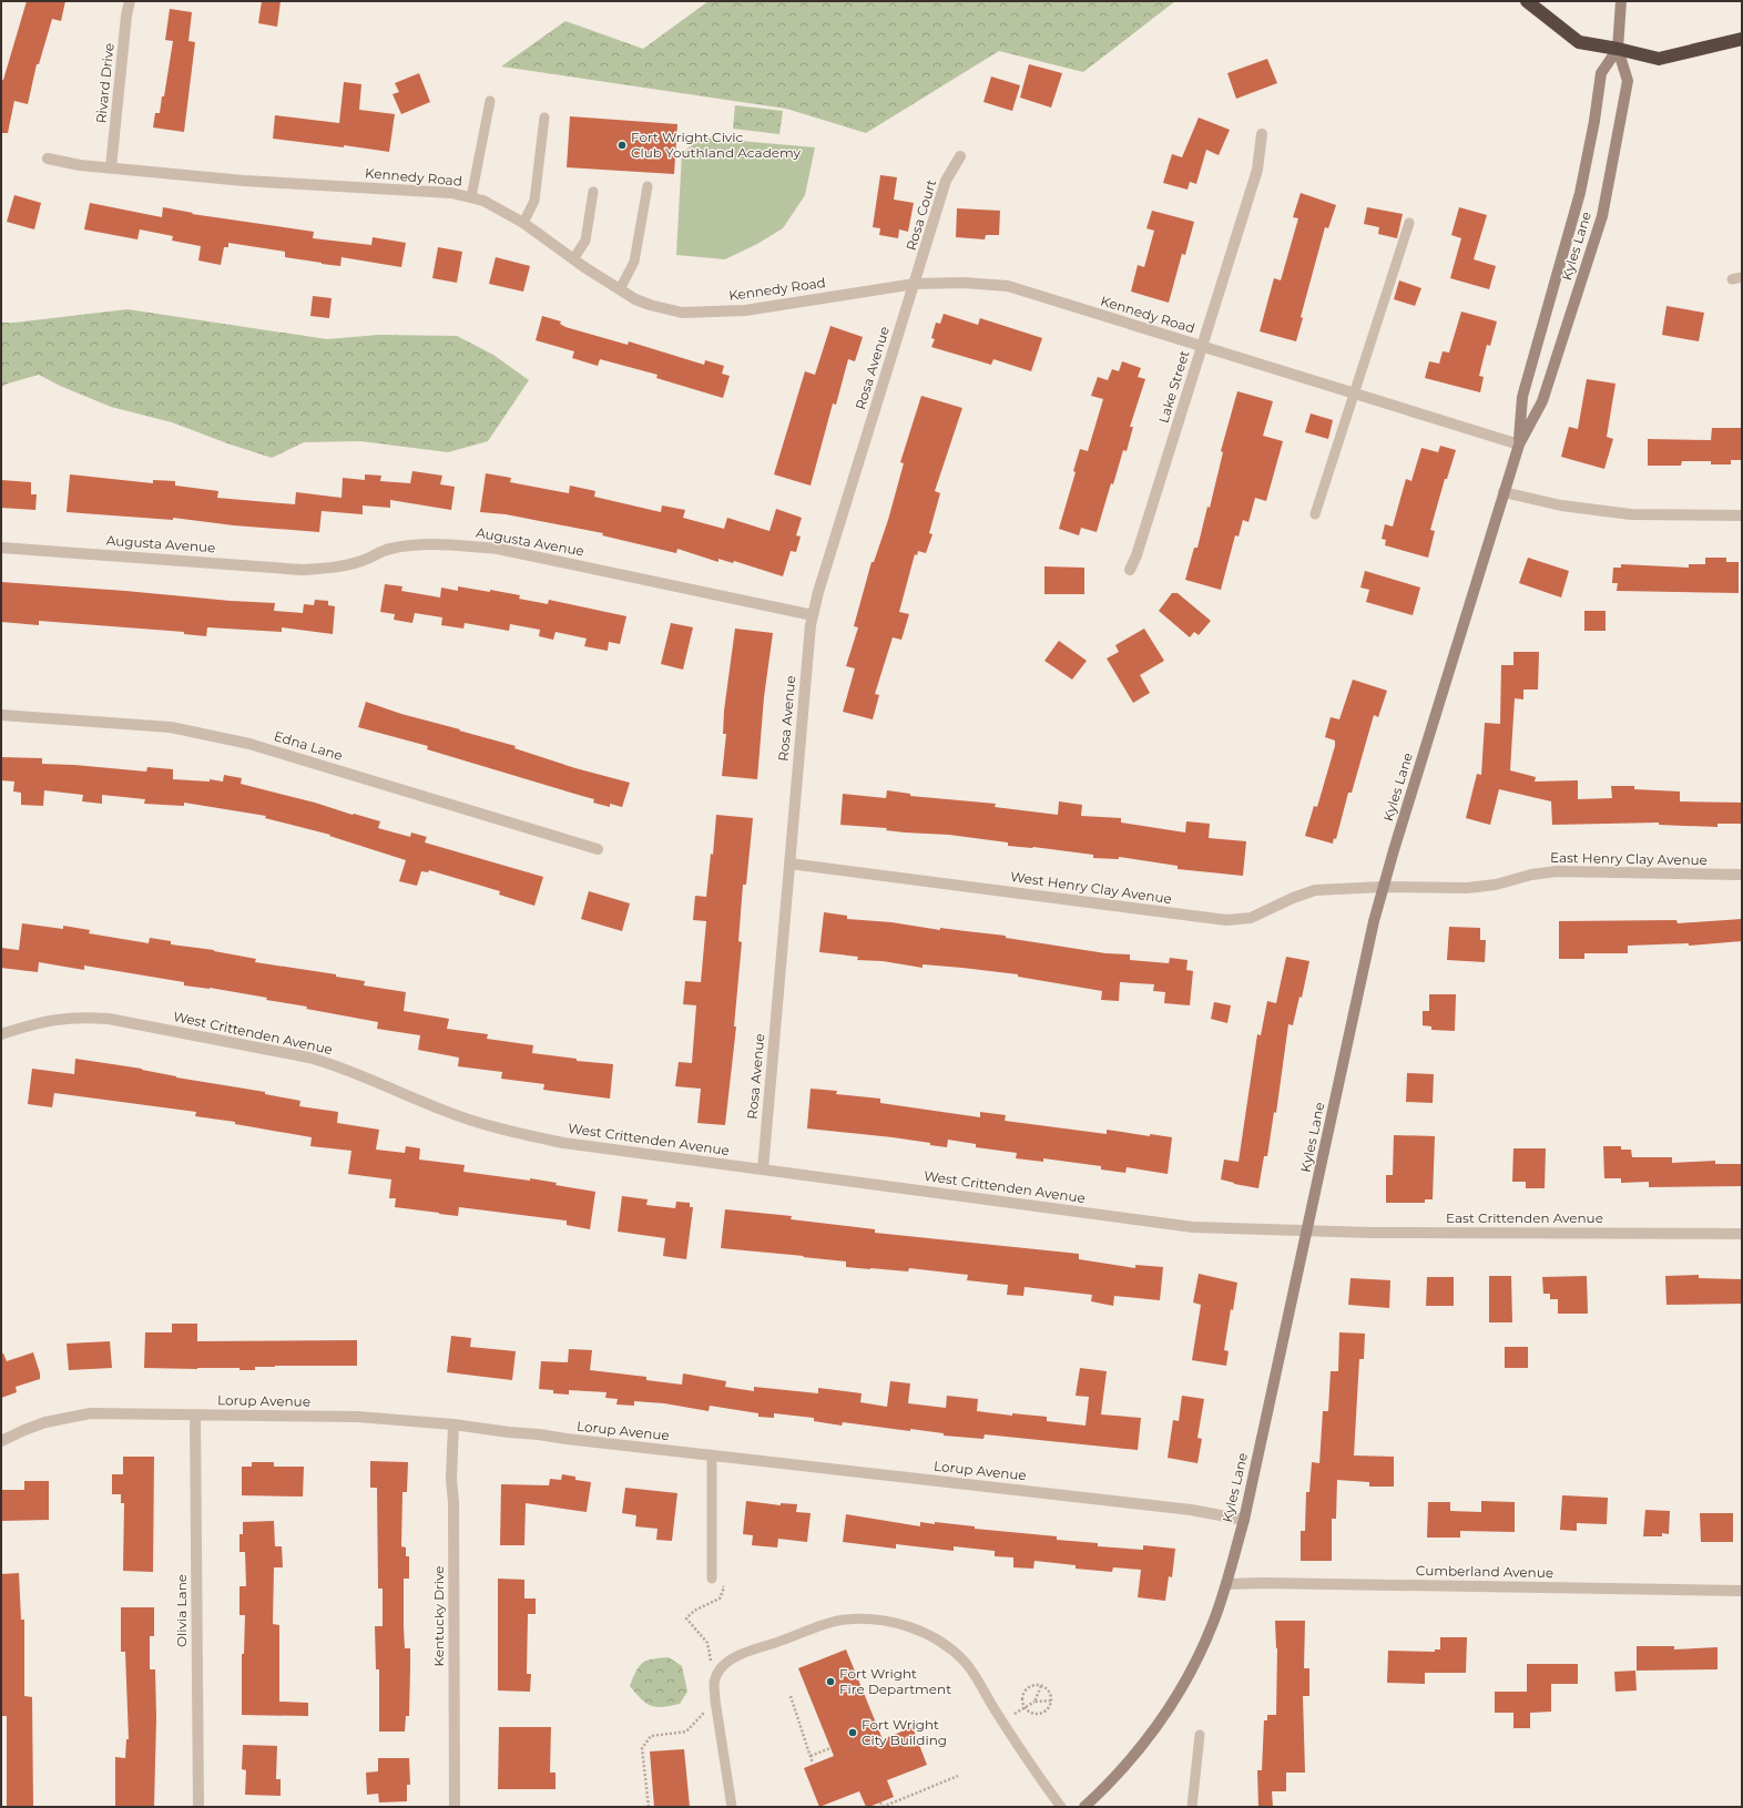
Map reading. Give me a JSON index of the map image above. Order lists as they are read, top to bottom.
{
  "streets": {
    "main road": ["Kyles Lane"],
    "street": [
      "Rivard Drive",
      "Kennedy Road",
      "Rosa Court",
      "Rosa Avenue",
      "Lake Street",
      "Augusta Avenue",
      "Edna Lane",
      "East Henry Clay Avenue",
      "West Henry Clay Avenue",
      "West Crittenden Avenue",
      "East Crittenden Avenue",
      "Lorup Avenue",
      "Cumberland Avenue",
      "Olivia Lane",
      "Kentucky Drive"
    ]
  },
  "crossings": [
    ["Rivard Drive", "Kennedy Road"],
    ["Kennedy Road", "Rosa Court"],
    ["Kennedy Road", "Kyles Lane"],
    ["Kennedy Road", "Rosa Avenue"],
    ["Kennedy Road", "Lake Street"],
    ["Rosa Court", "Rosa Avenue"],
    ["Kyles Lane", "East Henry Clay Avenue"],
    ["Kyles Lane", "West Henry Clay Avenue"],
    ["Kyles Lane", "West Crittenden Avenue"],
    ["Kyles Lane", "East Crittenden Avenue"],
    ["Kyles Lane", "Lorup Avenue"],
    ["Kyles Lane", "Cumberland Avenue"],
    ["Rosa Avenue", "Augusta Avenue"],
    ["Rosa Avenue", "West Henry Clay Avenue"],
    ["Rosa Avenue", "West Crittenden Avenue"],
    ["East Henry Clay Avenue", "West Henry Clay Avenue"],
    ["West Crittenden Avenue", "East Crittenden Avenue"],
    ["Lorup Avenue", "Olivia Lane"],
    ["Lorup Avenue", "Kentucky Drive"]
  ],
  "places": ["Fort Wright Civic Club Youthland Academy", "Fort Wright Fire Department", "Fort Wright City Building"]
}
